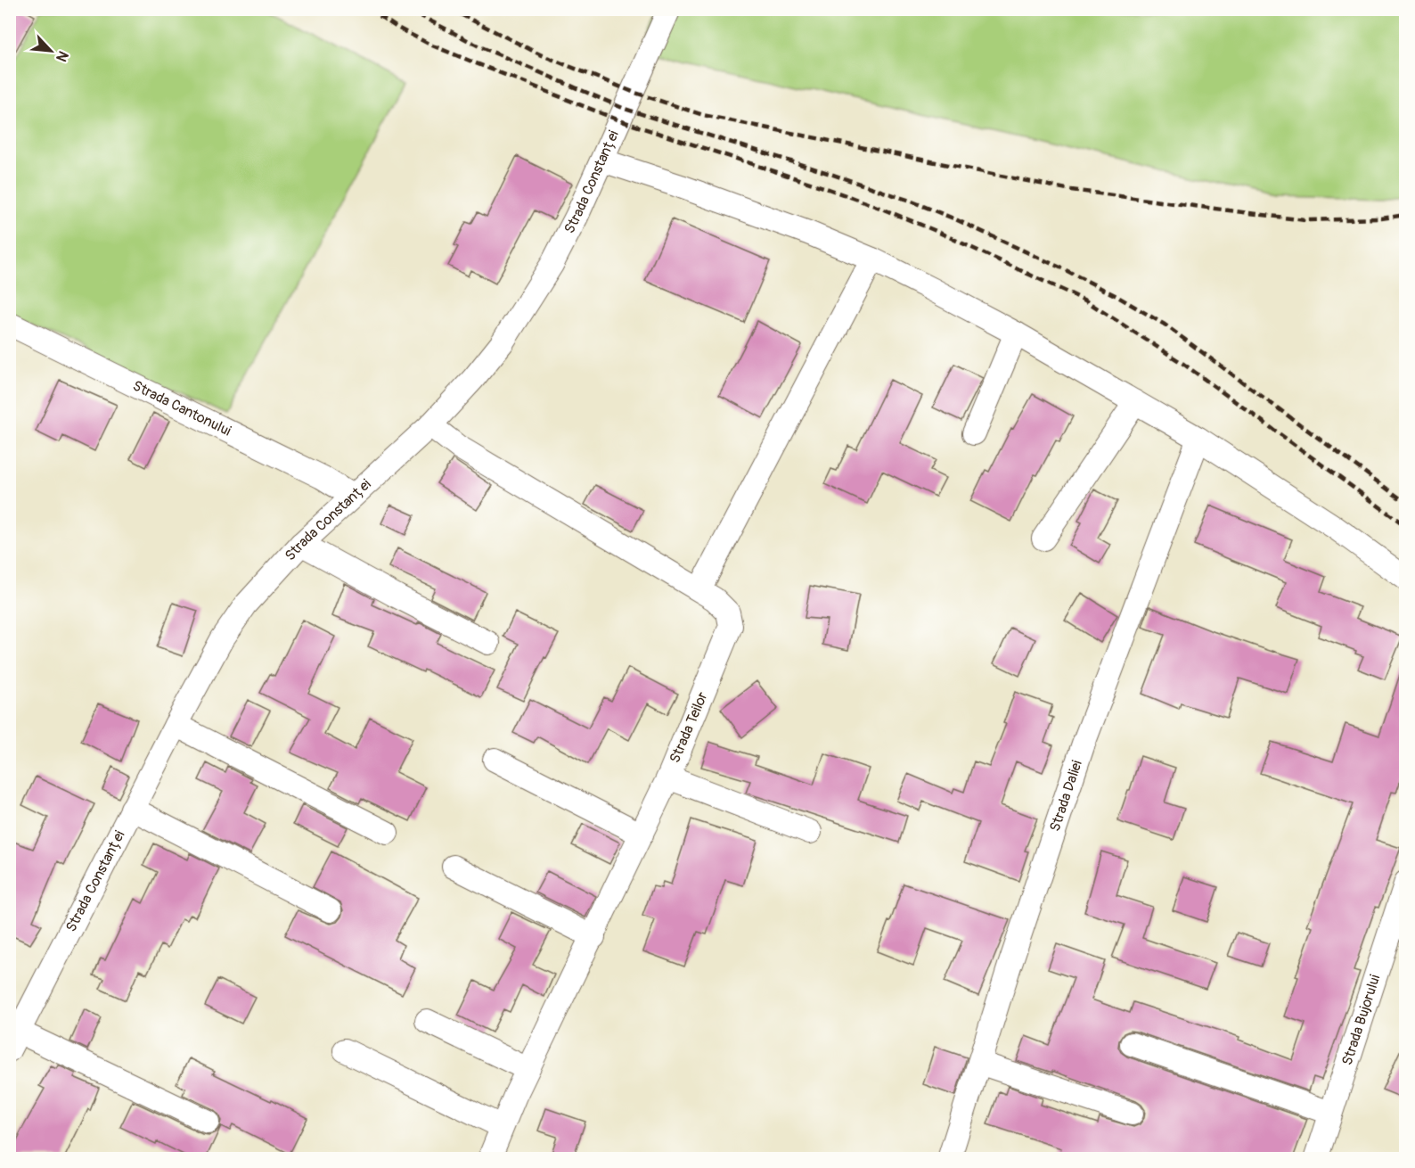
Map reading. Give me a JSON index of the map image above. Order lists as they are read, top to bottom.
{
  "streets": {
    "street": [
      "Strada Constanței",
      "Strada Cantonului",
      "Strada Teilor",
      "Strada Daliei",
      "Strada Bujorului"
    ]
  },
  "crossings": [
    ["Strada Constanței", "Strada Cantonului"],
    ["Strada Constanței", "Strada Teilor"]
  ],
  "north": "bottom right"
}
